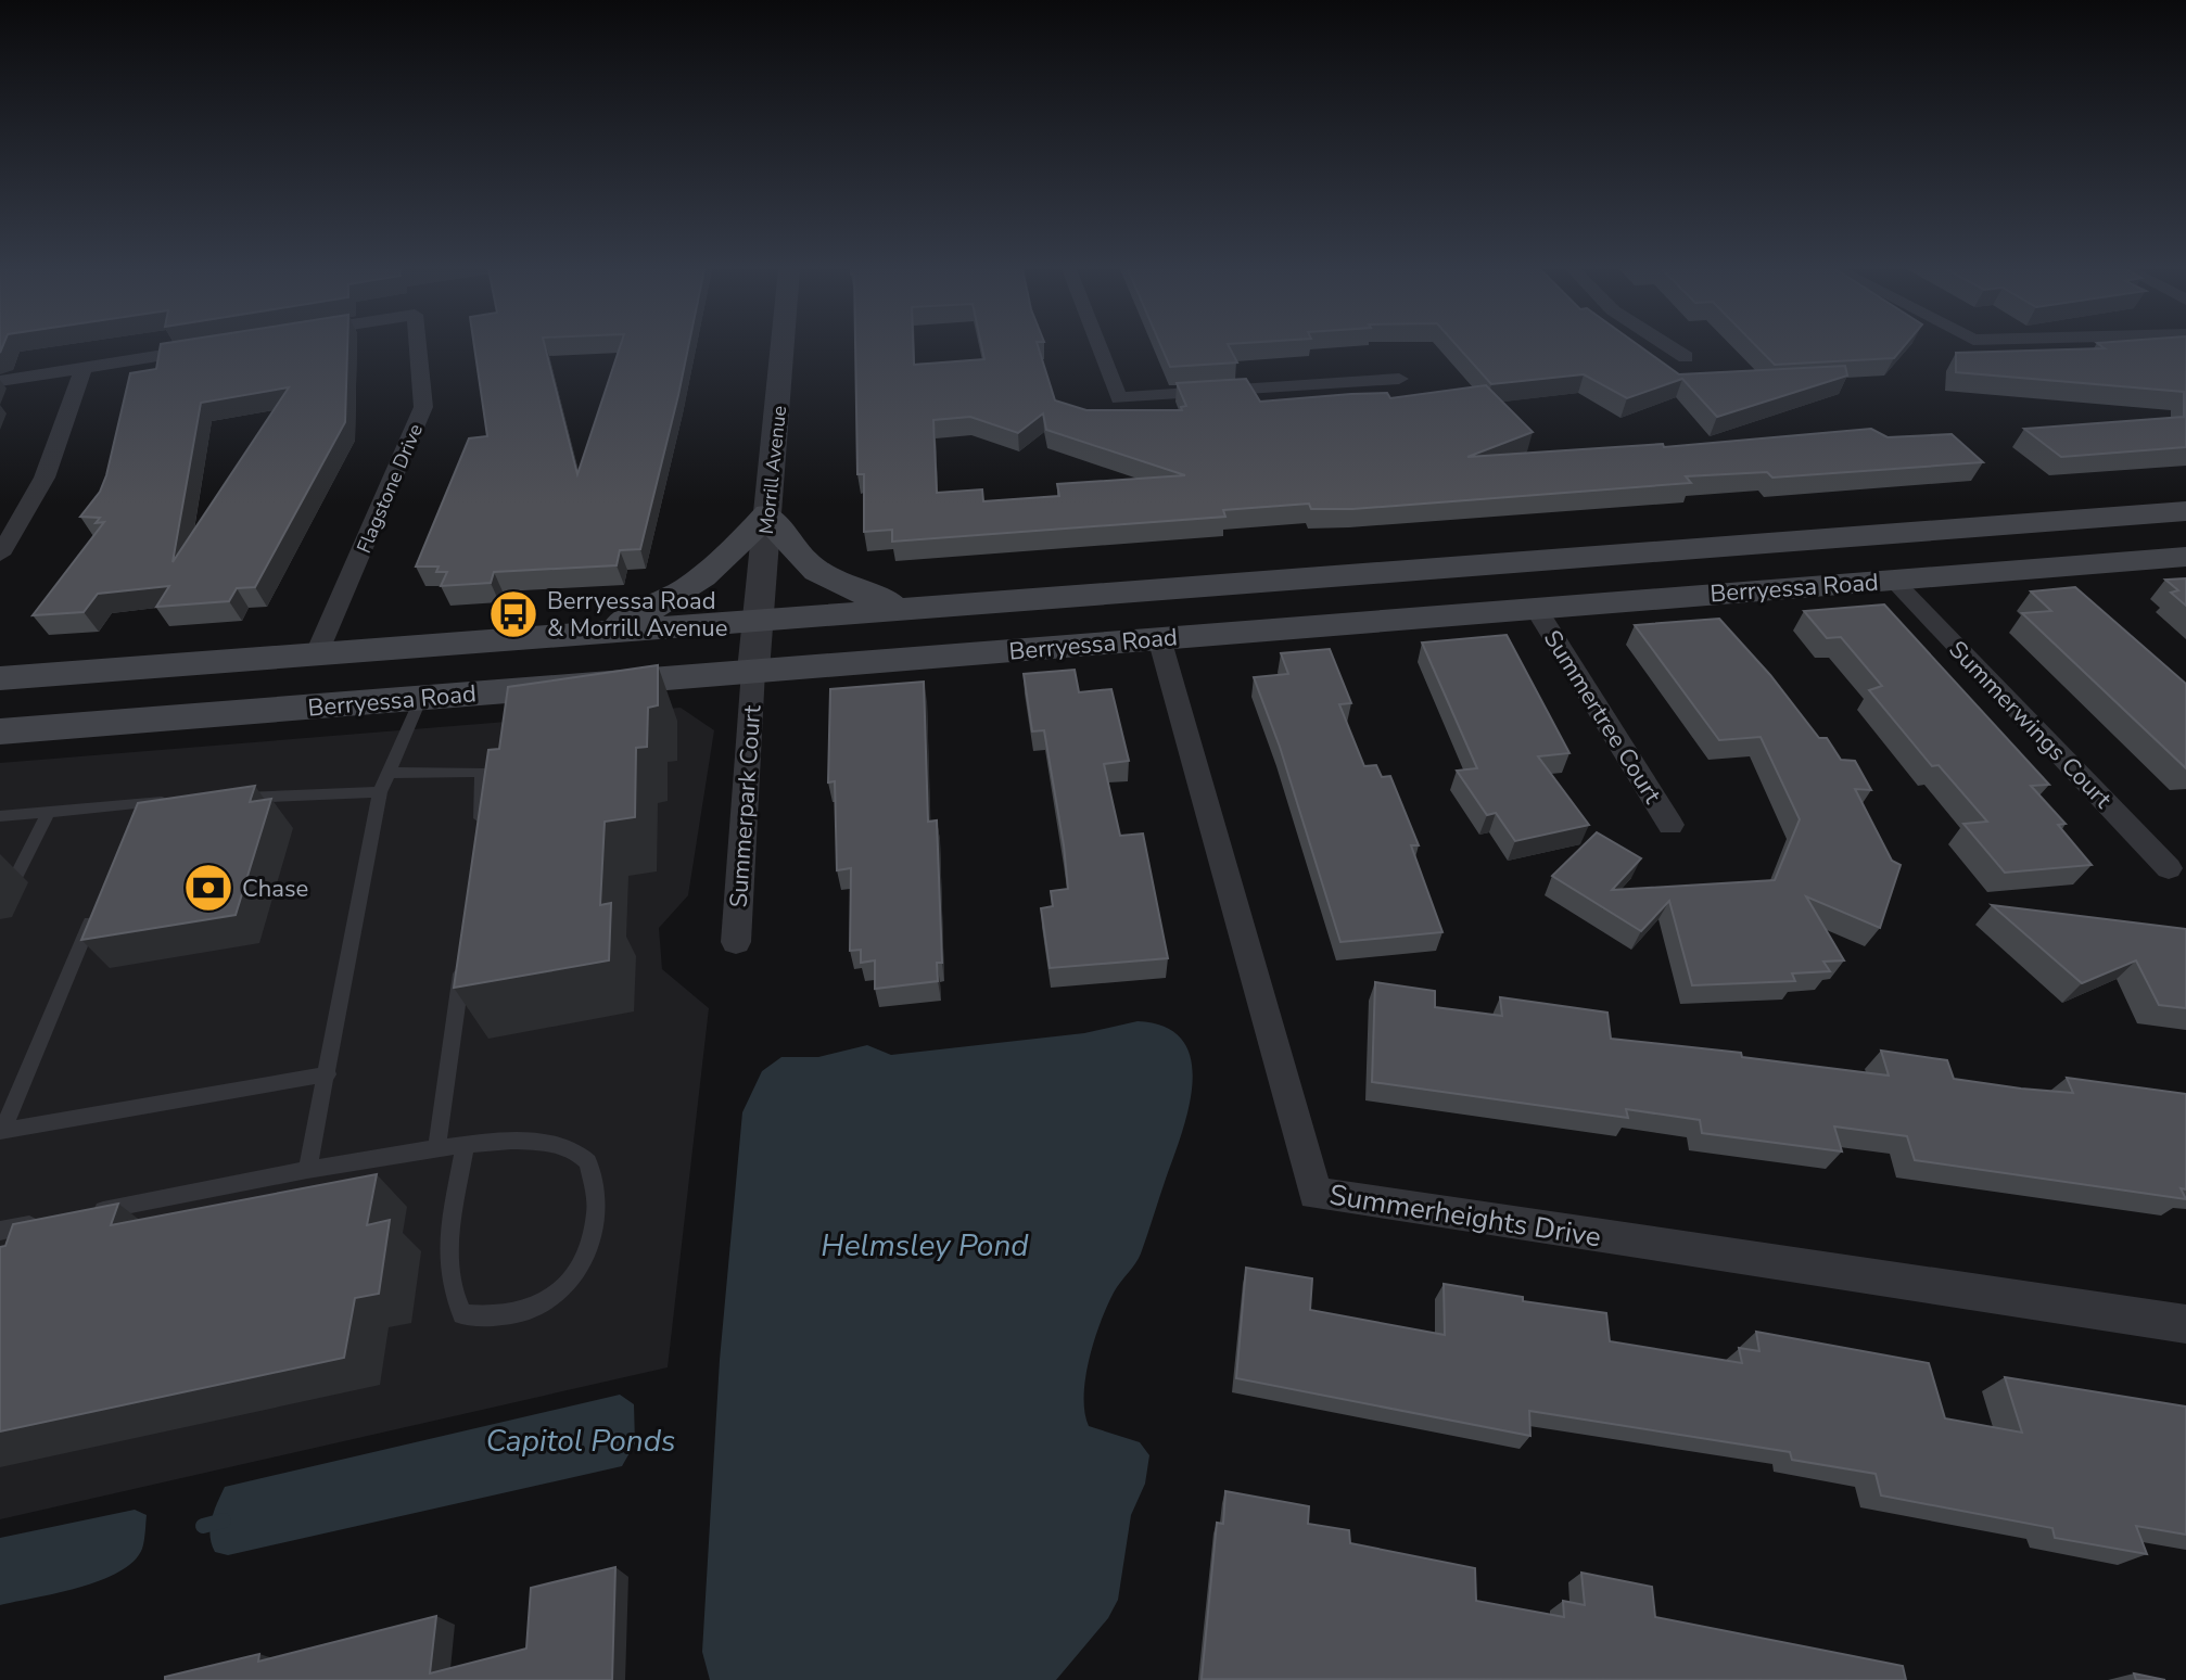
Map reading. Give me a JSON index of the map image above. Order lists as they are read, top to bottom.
{
  "streets": {
    "main road": ["Berryessa Road"],
    "street": [
      "Morrill Avenue",
      "Flagstone Drive",
      "Summertree Court",
      "Summerwings Court",
      "Summerpark Court",
      "Summerheights Drive"
    ]
  },
  "crossings": [
    ["Morrill Avenue", "Berryessa Road"],
    ["Morrill Avenue", "Summerpark Court"],
    ["Flagstone Drive", "Berryessa Road"],
    ["Berryessa Road", "Summertree Court"],
    ["Berryessa Road", "Summerwings Court"],
    ["Berryessa Road", "Summerpark Court"],
    ["Berryessa Road", "Summerheights Drive"]
  ],
  "water": ["Helmsley Pond", "Capitol Ponds"],
  "places": {
    "bus stop": ["Berryessa Road & Morrill Avenue"],
    "bank": ["Chase"]
  }
}
